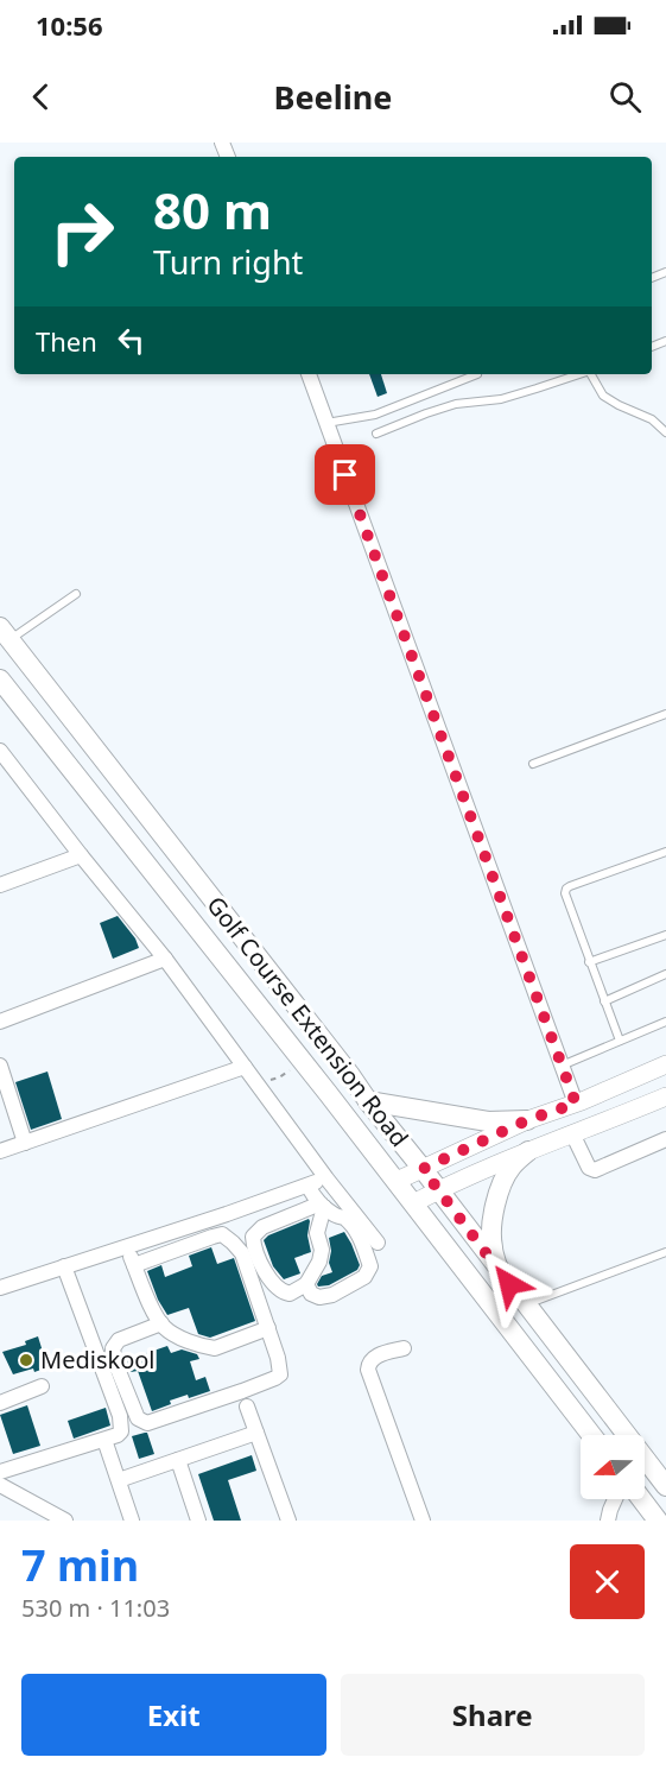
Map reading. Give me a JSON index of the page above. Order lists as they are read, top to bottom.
{
  "streets": {
    "main road": ["Golf Course Extension Road"]
  },
  "places": ["Mediskool"],
  "north": "left",
  "page": {
    "status": "10:56",
    "header": "Beeline",
    "turn": ["80 m", "Turn right"],
    "then": "Then",
    "heading": ["7 min", "530 m · 11:03"],
    "buttons": ["Exit", "Share"]
  }
}
